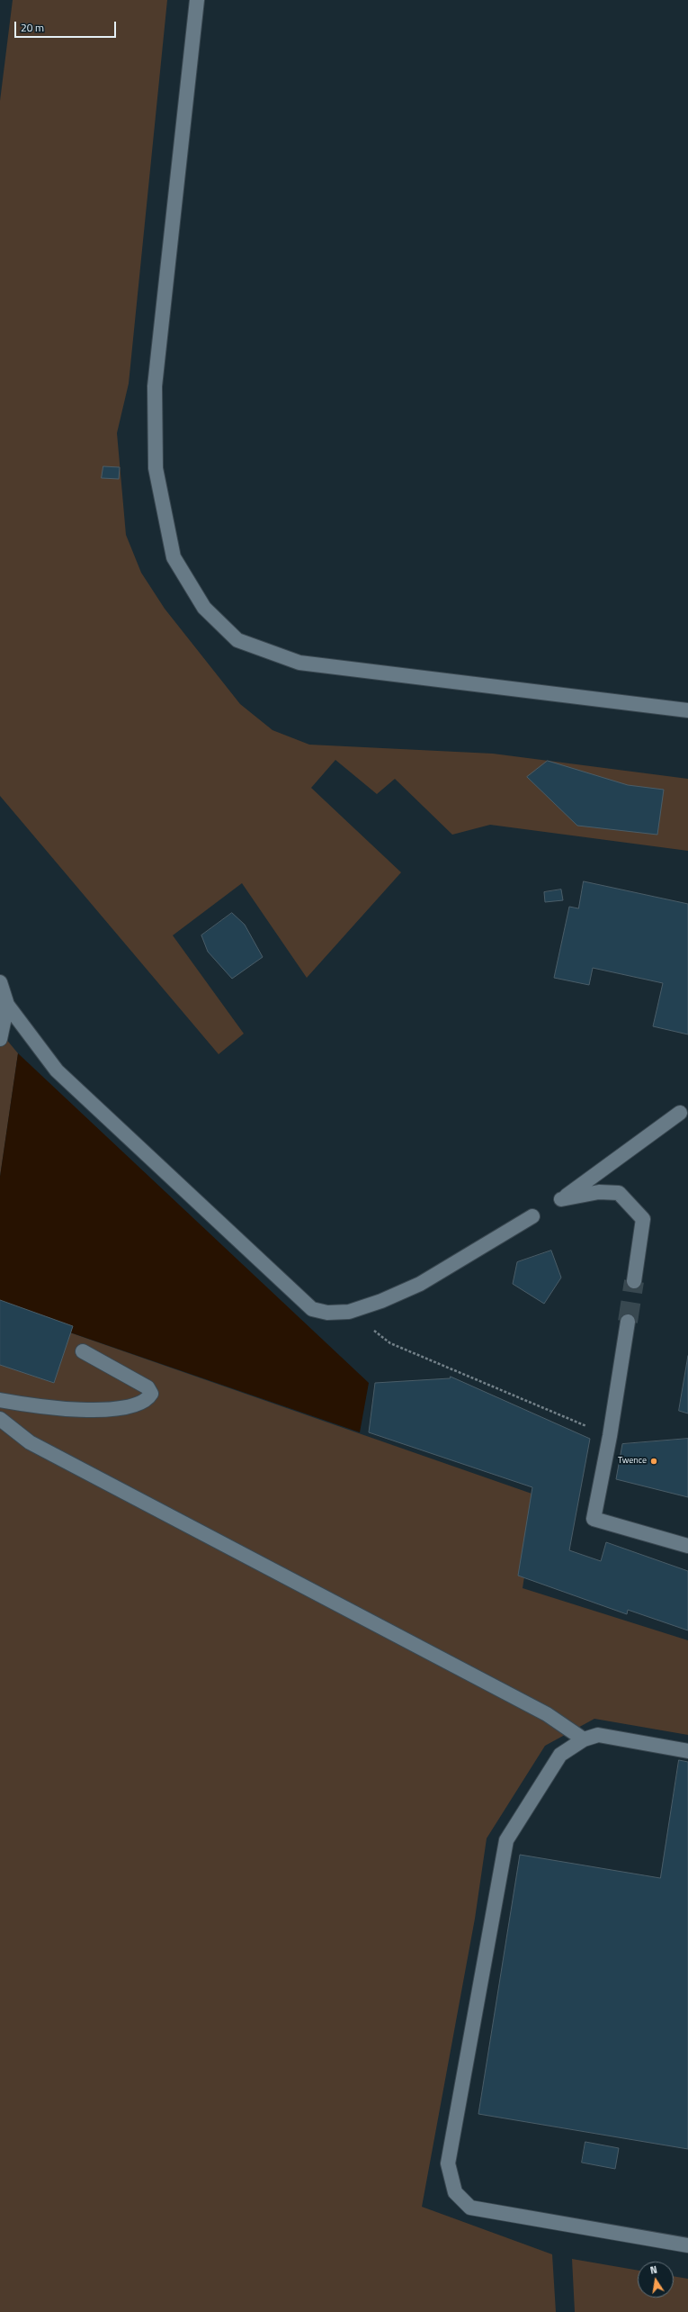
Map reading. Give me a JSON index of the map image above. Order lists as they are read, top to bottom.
{
  "places": ["Twence"],
  "scale_bar": "20 m",
  "north": "top"
}
